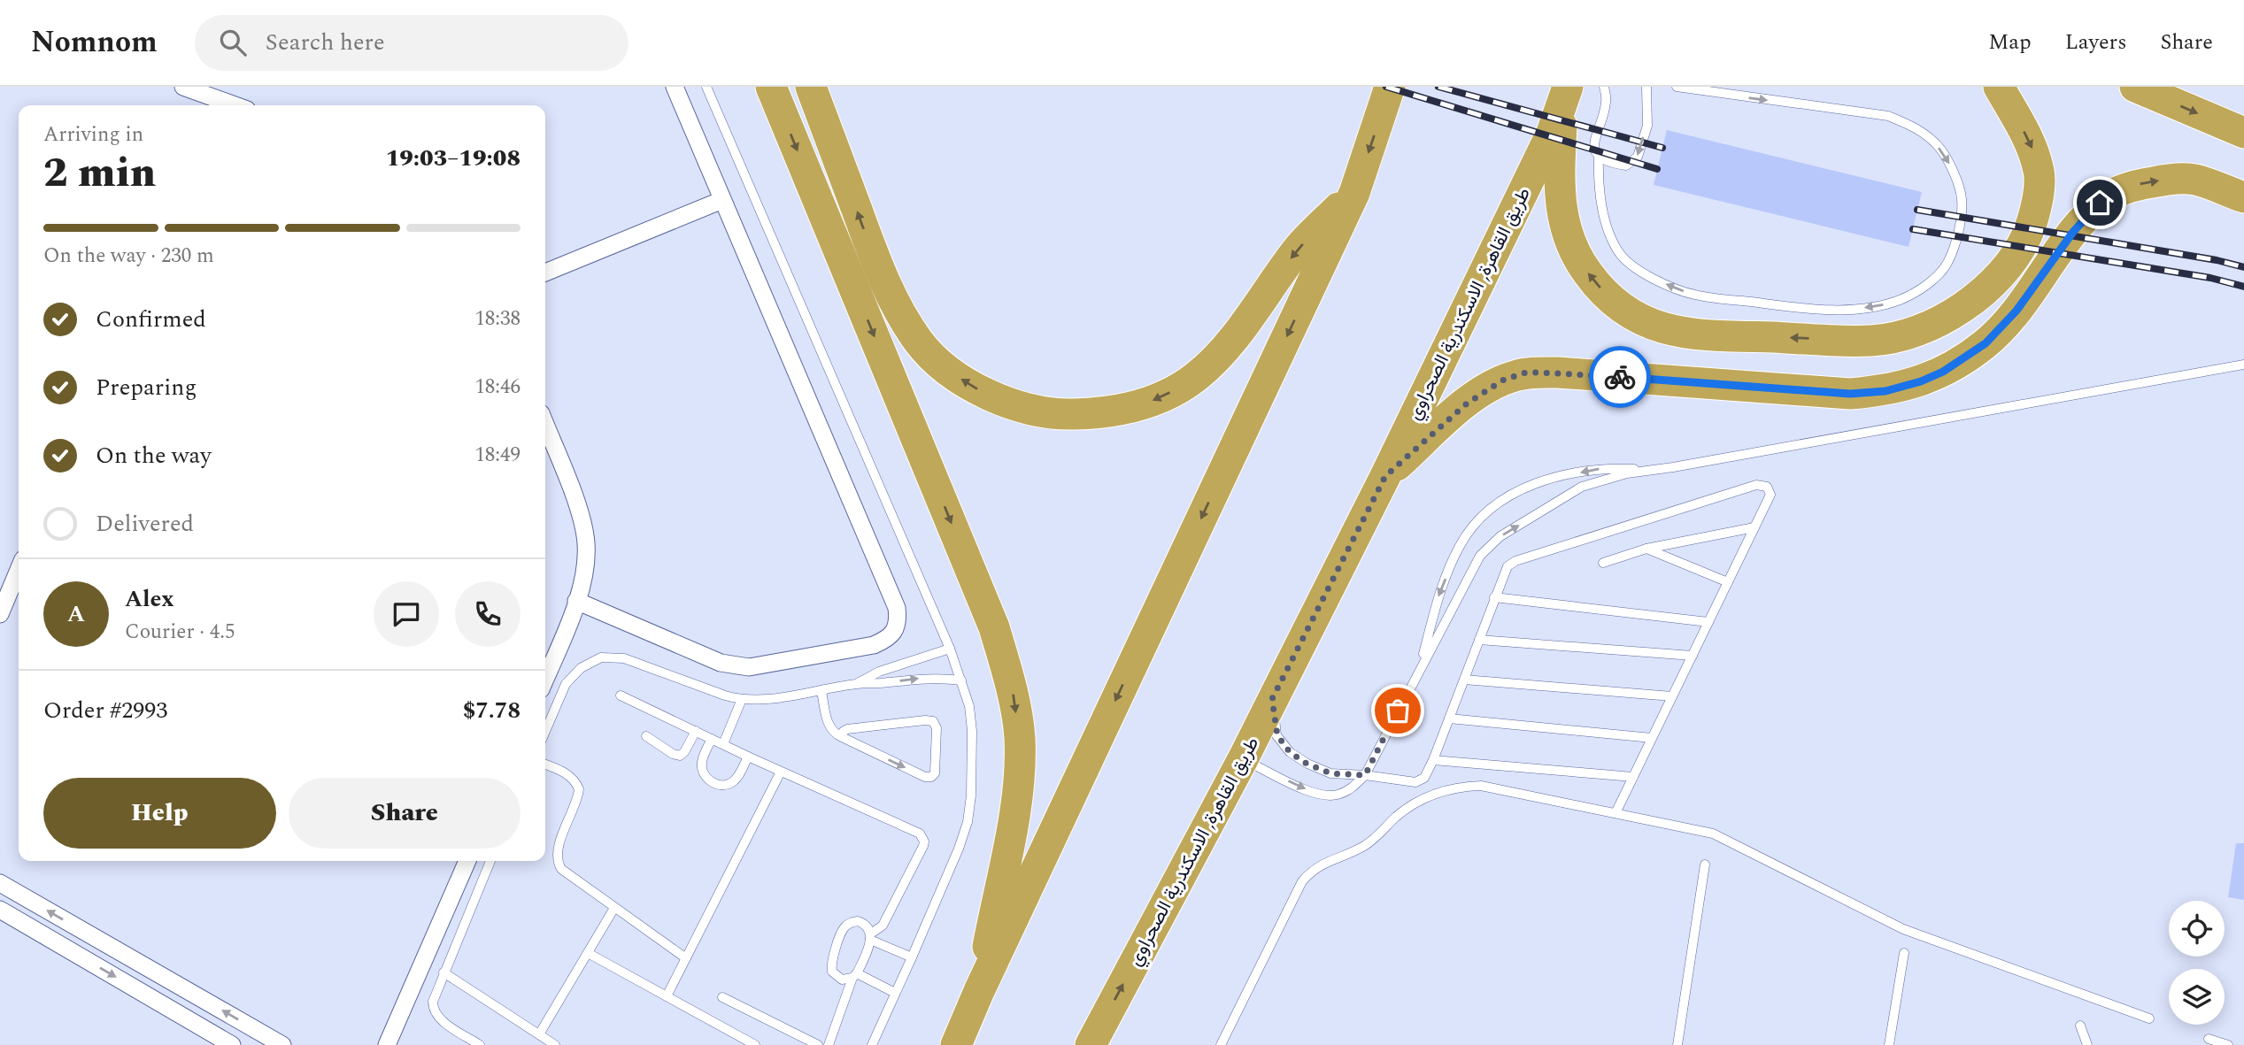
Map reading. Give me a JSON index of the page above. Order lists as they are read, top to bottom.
{
  "streets": {
    "highway": ["طريق القاهرة, الاسكندرية الصحراوي"]
  },
  "page": {
    "header": "Nomnom",
    "search": "Search here",
    "nav": ["Map", "Layers", "Share"],
    "heading": ["2 min", "Arriving in", "19:03–19:08"],
    "panel": [
      "Alex",
      "Courier · 4.5",
      "Order #2993",
      "$7.78"
    ],
    "bar": "On the way · 230 m",
    "list": [
      ["Confirmed", "18:38"],
      ["Preparing", "18:46"],
      ["On the way", "18:49"],
      "Delivered"
    ],
    "round": "A",
    "buttons": ["Help", "Share"]
  }
}
